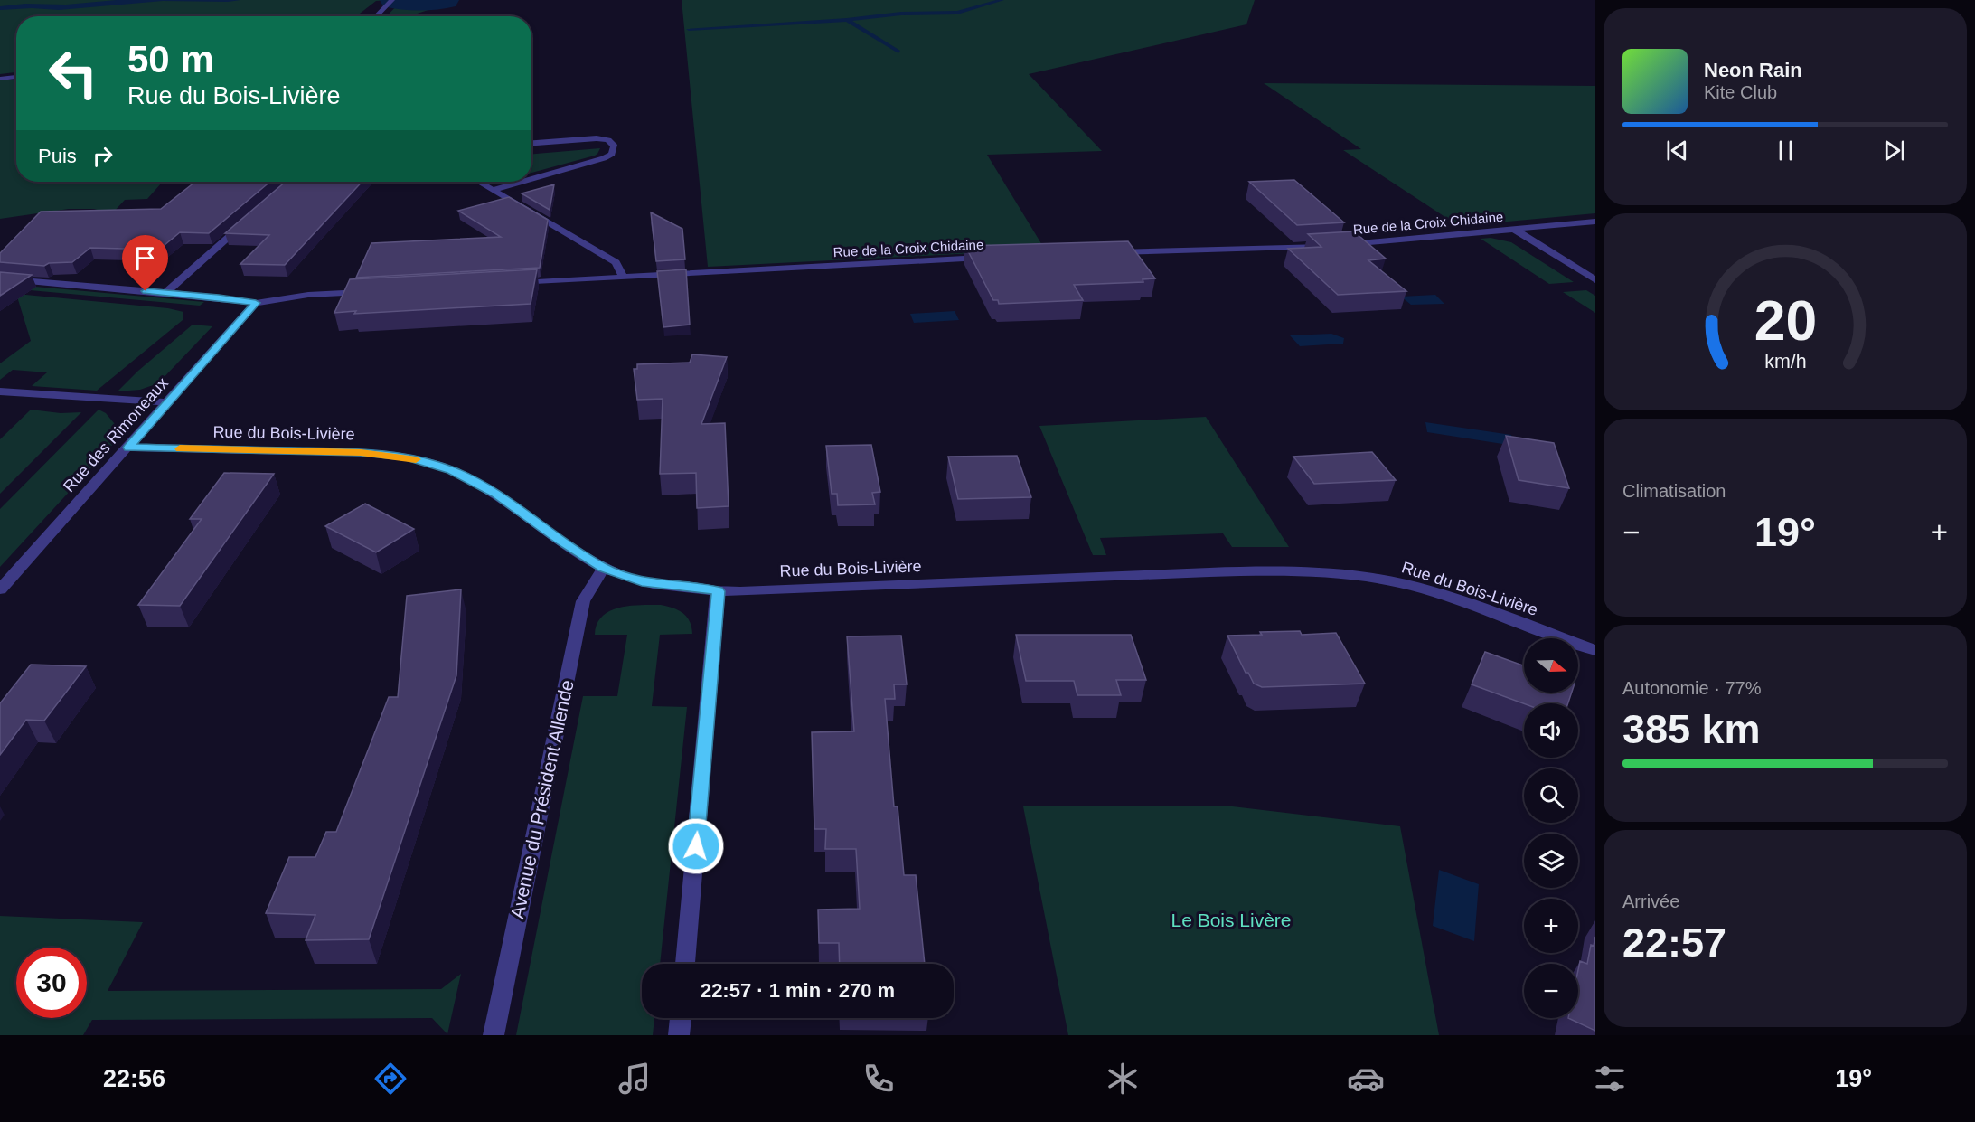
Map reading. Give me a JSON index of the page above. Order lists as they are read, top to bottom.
{
  "streets": {
    "street": [
      "Rue de la Croix Chidaine",
      "Rue du Bois-Livière",
      "Rue des Rimoneaux",
      "Avenue du Président Allende"
    ]
  },
  "crossings": [
    ["Rue du Bois-Livière", "Rue des Rimoneaux"],
    ["Rue du Bois-Livière", "Avenue du Président Allende"]
  ],
  "parks": ["Le Bois Livère"],
  "north": "right",
  "page": {
    "turn": ["50 m", "Rue du Bois-Livière"],
    "song": ["Neon Rain", "Kite Club"],
    "then": "Puis",
    "tile": [
      "Climatisation",
      ["Autonomie · 77%", "385 km"],
      ["Arrivée", "22:57"]
    ],
    "heat": ["−", "19°", "+"],
    "map_buttons": ["+", "−"],
    "limit": "30",
    "trip": "22:57 · 1 min · 270 m",
    "tabs": ["22:56", "19°"],
    "gauge": ["20", "km/h"]
  }
}
